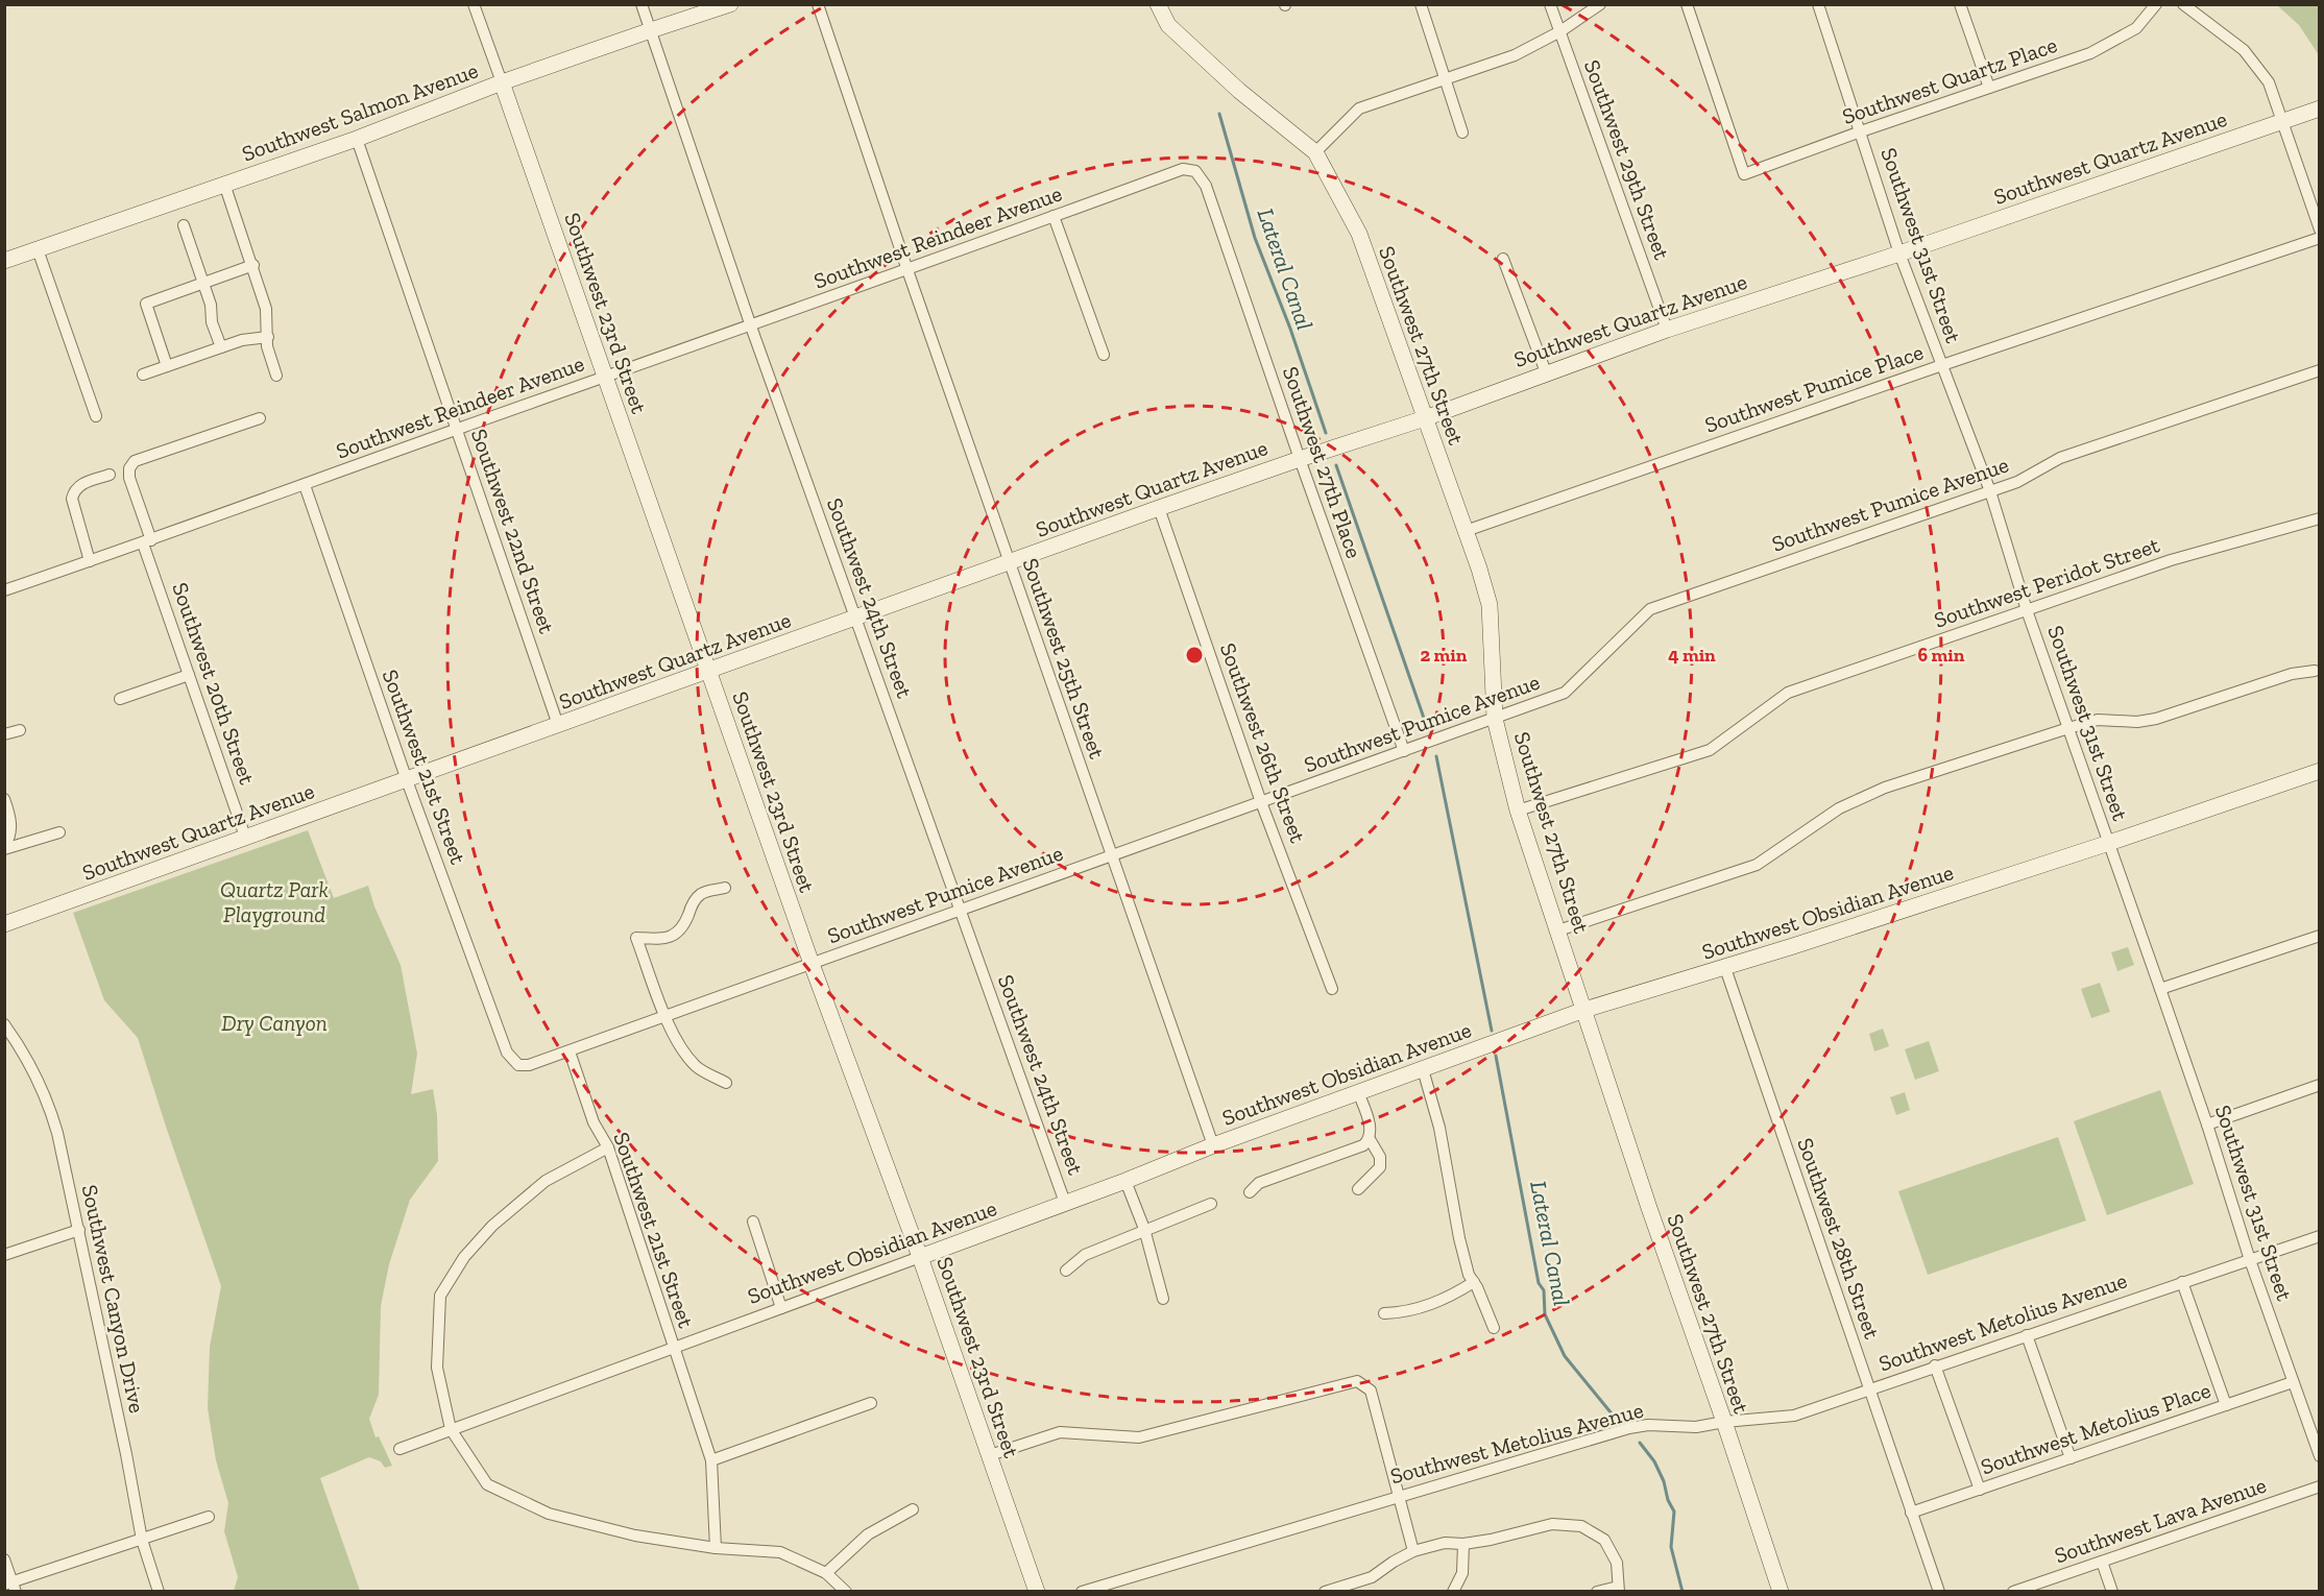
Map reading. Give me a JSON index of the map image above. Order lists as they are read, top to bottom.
{
  "streets": {
    "street": [
      "Southwest Quartz Place",
      "Southwest Salmon Avenue",
      "Southwest Quartz Avenue",
      "Southwest 29th Street",
      "Southwest Reindeer Avenue",
      "Southwest 31st Street",
      "Southwest 23rd Street",
      "Southwest 27th Street",
      "Southwest Pumice Place",
      "Southwest 27th Place",
      "Southwest Pumice Avenue",
      "Southwest 22nd Street",
      "Southwest Peridot Street",
      "Southwest 24th Street",
      "Southwest 25th Street",
      "Southwest 20th Street",
      "Southwest 26th Street",
      "Southwest 21st Street",
      "Southwest Obsidian Avenue",
      "Southwest 28th Street",
      "Southwest Canyon Drive",
      "Southwest Metolius Avenue",
      "Southwest Metolius Place",
      "Southwest Lava Avenue"
    ]
  },
  "crossings": [
    ["Southwest Quartz Place", "Southwest 31st Street"],
    ["Southwest Salmon Avenue", "Southwest 23rd Street"],
    ["Southwest Salmon Avenue", "Southwest 22nd Street"],
    ["Southwest Salmon Avenue", "Southwest 24th Street"],
    ["Southwest Quartz Avenue", "Southwest 29th Street"],
    ["Southwest Quartz Avenue", "Southwest 31st Street"],
    ["Southwest Quartz Avenue", "Southwest 23rd Street"],
    ["Southwest Quartz Avenue", "Southwest 27th Street"],
    ["Southwest Quartz Avenue", "Southwest 27th Place"],
    ["Southwest Quartz Avenue", "Southwest 22nd Street"],
    ["Southwest Quartz Avenue", "Southwest 24th Street"],
    ["Southwest Quartz Avenue", "Southwest 25th Street"],
    ["Southwest Quartz Avenue", "Southwest 20th Street"],
    ["Southwest Quartz Avenue", "Southwest 26th Street"],
    ["Southwest Quartz Avenue", "Southwest 21st Street"],
    ["Southwest Reindeer Avenue", "Southwest 23rd Street"],
    ["Southwest Reindeer Avenue", "Southwest 27th Place"],
    ["Southwest Reindeer Avenue", "Southwest 22nd Street"],
    ["Southwest Reindeer Avenue", "Southwest 24th Street"],
    ["Southwest Reindeer Avenue", "Southwest 25th Street"],
    ["Southwest Reindeer Avenue", "Southwest 20th Street"],
    ["Southwest Reindeer Avenue", "Southwest 21st Street"],
    ["Southwest 31st Street", "Southwest Pumice Place"],
    ["Southwest 31st Street", "Southwest Pumice Avenue"],
    ["Southwest 31st Street", "Southwest Peridot Street"],
    ["Southwest 31st Street", "Southwest Obsidian Avenue"],
    ["Southwest 31st Street", "Southwest Metolius Avenue"],
    ["Southwest 31st Street", "Southwest Metolius Place"],
    ["Southwest 23rd Street", "Southwest Pumice Avenue"],
    ["Southwest 23rd Street", "Southwest Obsidian Avenue"],
    ["Southwest 27th Street", "Southwest Pumice Place"],
    ["Southwest 27th Street", "Southwest Pumice Avenue"],
    ["Southwest 27th Street", "Southwest Peridot Street"],
    ["Southwest 27th Street", "Southwest Obsidian Avenue"],
    ["Southwest 27th Street", "Southwest Metolius Avenue"],
    ["Southwest 27th Place", "Southwest Pumice Avenue"],
    ["Southwest Pumice Avenue", "Southwest 24th Street"],
    ["Southwest Pumice Avenue", "Southwest 25th Street"],
    ["Southwest Pumice Avenue", "Southwest 26th Street"],
    ["Southwest Pumice Avenue", "Southwest 21st Street"],
    ["Southwest 24th Street", "Southwest Obsidian Avenue"],
    ["Southwest 25th Street", "Southwest Obsidian Avenue"],
    ["Southwest 21st Street", "Southwest Obsidian Avenue"],
    ["Southwest Obsidian Avenue", "Southwest 28th Street"],
    ["Southwest 28th Street", "Southwest Metolius Avenue"],
    ["Southwest 28th Street", "Southwest Metolius Place"]
  ],
  "water": ["Lateral Canal"],
  "parks": ["Quartz Park Playground", "Dry Canyon"],
  "rings": ["2 min", "4 min", "6 min"]
}
